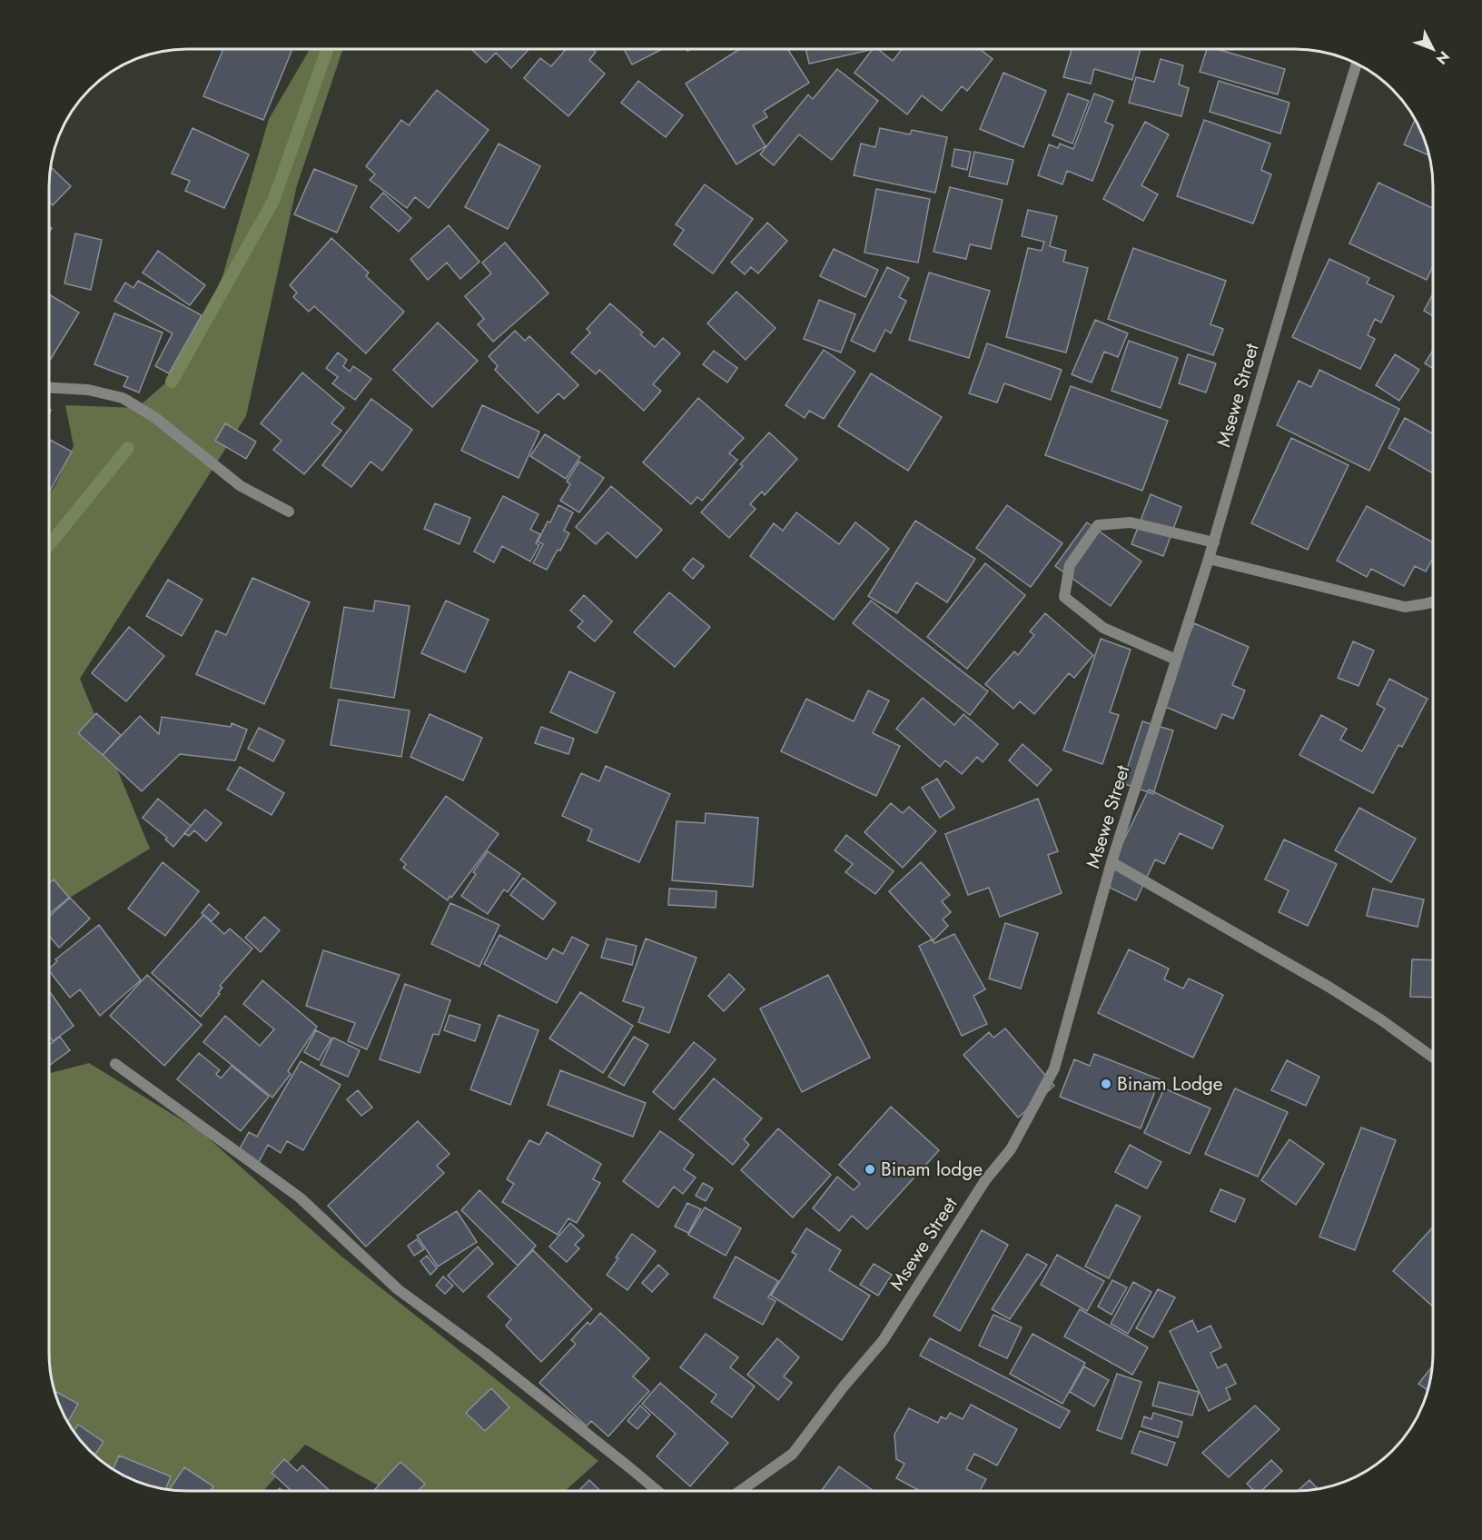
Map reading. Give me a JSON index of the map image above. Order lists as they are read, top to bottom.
{
  "streets": {
    "street": ["Msewe Street"]
  },
  "places": ["Binam Lodge", "Binam lodge"],
  "north": "bottom right"
}
